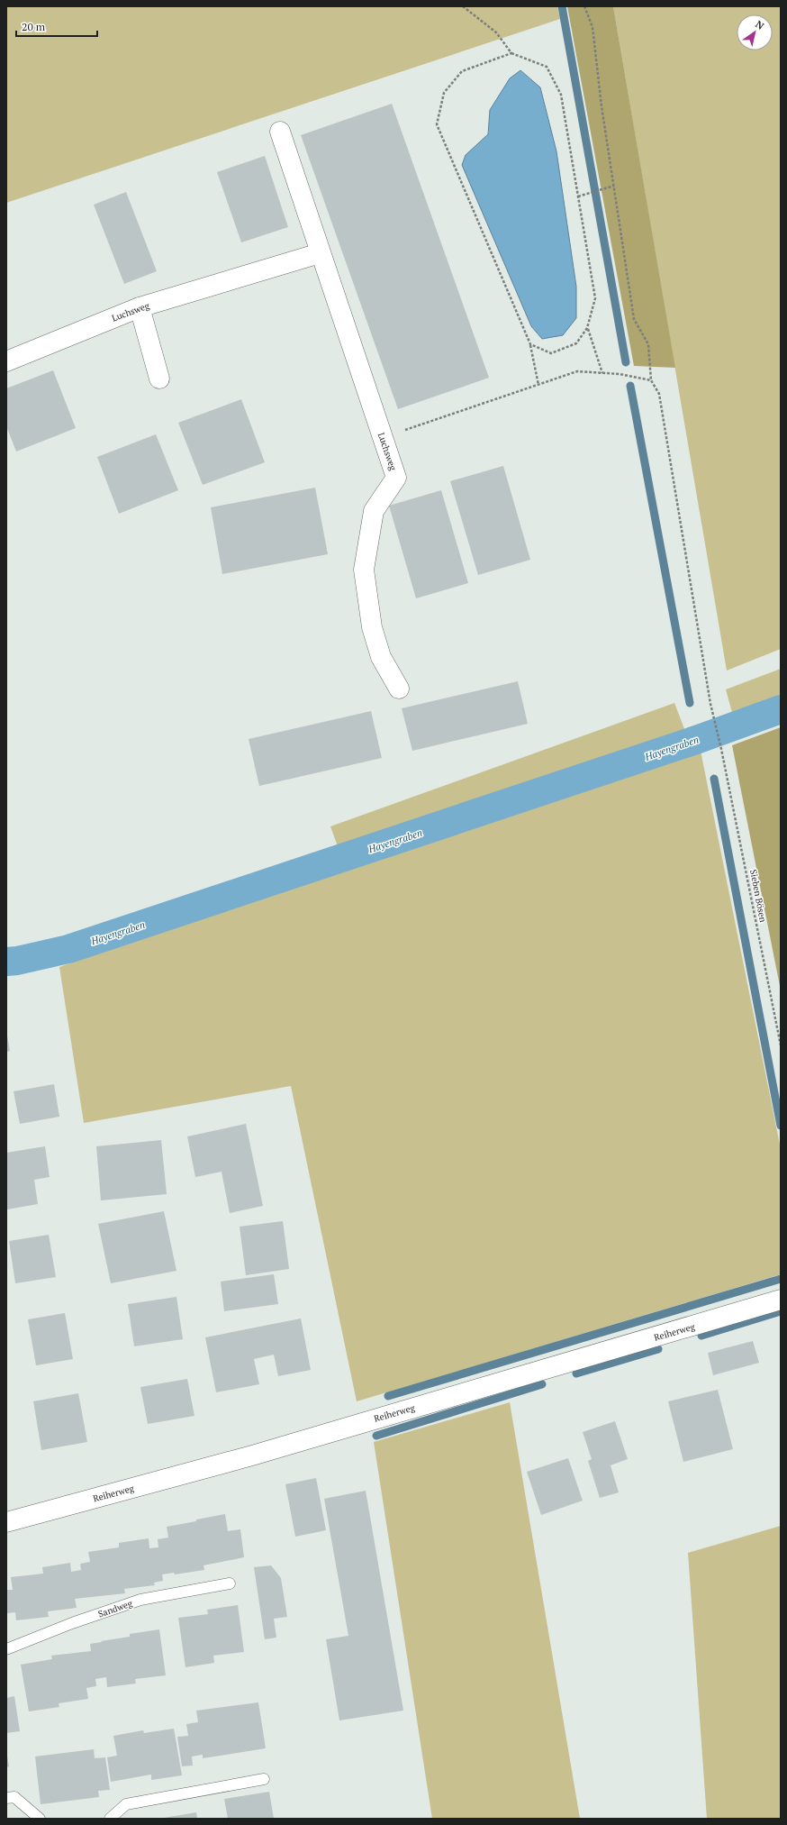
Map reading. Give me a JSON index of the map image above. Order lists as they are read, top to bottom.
{
  "streets": {
    "street": ["Luchsweg", "Reiherweg"],
    "lane": ["Sandweg"],
    "path": ["Sieben Bösen"]
  },
  "water": ["Hayengraben"],
  "scale_bar": "20 m",
  "north": "top right"
}
